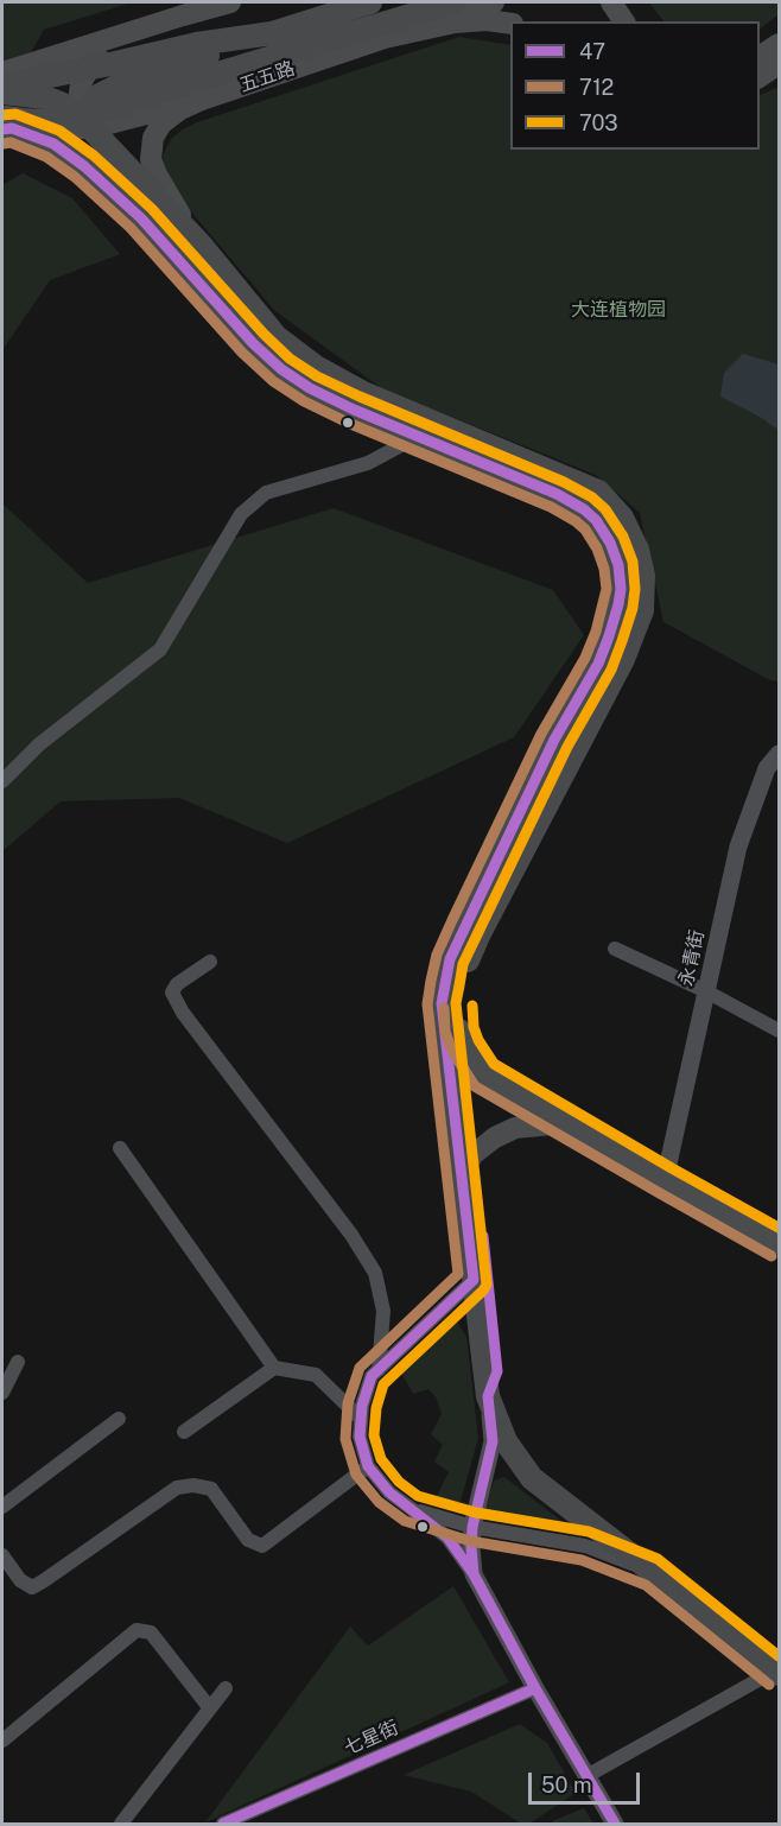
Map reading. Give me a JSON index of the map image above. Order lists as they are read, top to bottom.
{
  "streets": {
    "main road": ["五五路"],
    "street": ["永青街", "七星街"]
  },
  "parks": ["大连植物园"],
  "lines": ["transit line 703", "transit line 47", "transit line 712"],
  "legend": ["47", "712", "703"],
  "scale_bar": "50 m"
}
